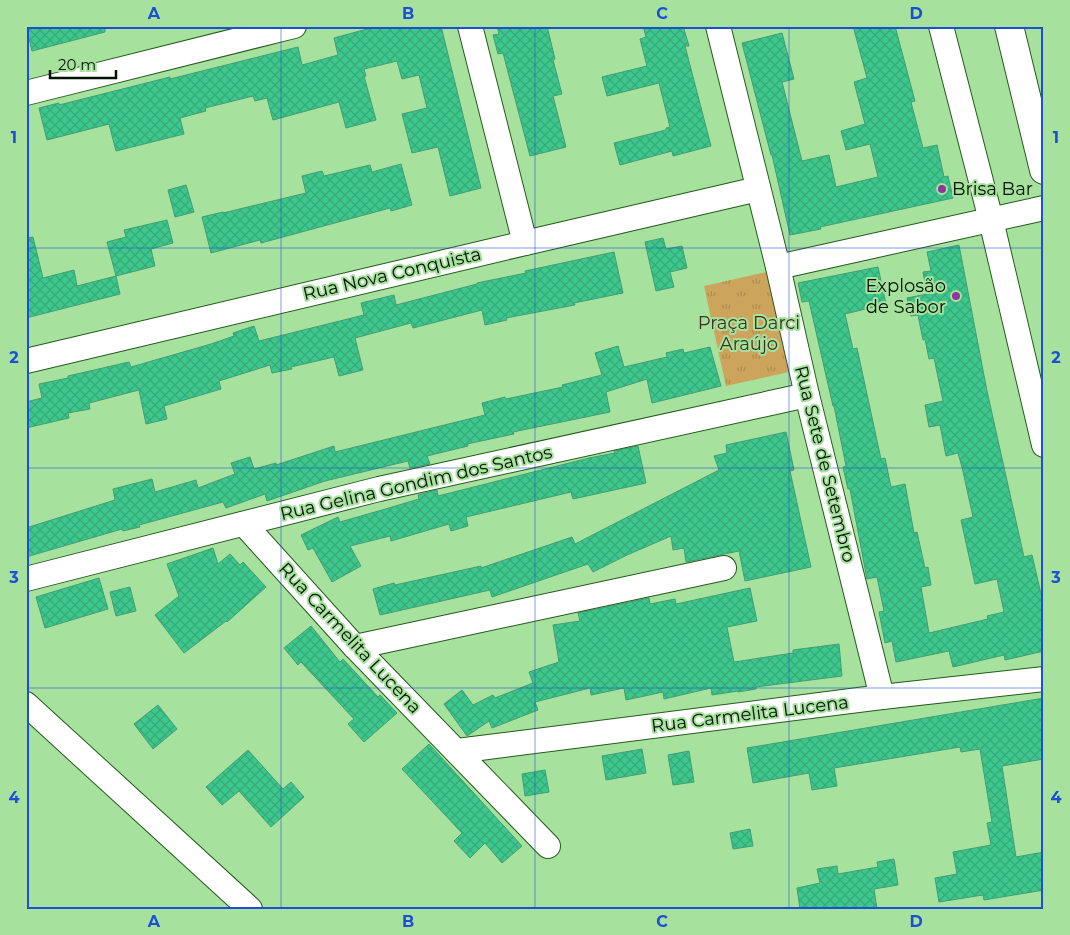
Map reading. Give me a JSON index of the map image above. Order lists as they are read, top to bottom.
{
  "streets": {
    "street": [
      "Rua Nova Conquista",
      "Rua Sete de Setembro",
      "Rua Gelina Gondim dos Santos",
      "Rua Carmelita Lucena"
    ]
  },
  "crossings": [
    ["Rua Nova Conquista", "Rua Sete de Setembro"],
    ["Rua Sete de Setembro", "Rua Gelina Gondim dos Santos"],
    ["Rua Sete de Setembro", "Rua Carmelita Lucena"],
    ["Rua Gelina Gondim dos Santos", "Rua Carmelita Lucena"]
  ],
  "parks": ["Praça Darci Araújo"],
  "places": ["Brisa Bar", "Explosão de Sabor"],
  "scale_bar": "20 m",
  "grid": {
    "columns": [
      "A",
      "B",
      "C",
      "D"
    ],
    "rows": [
      "1",
      "2",
      "3",
      "4"
    ]
  }
}
